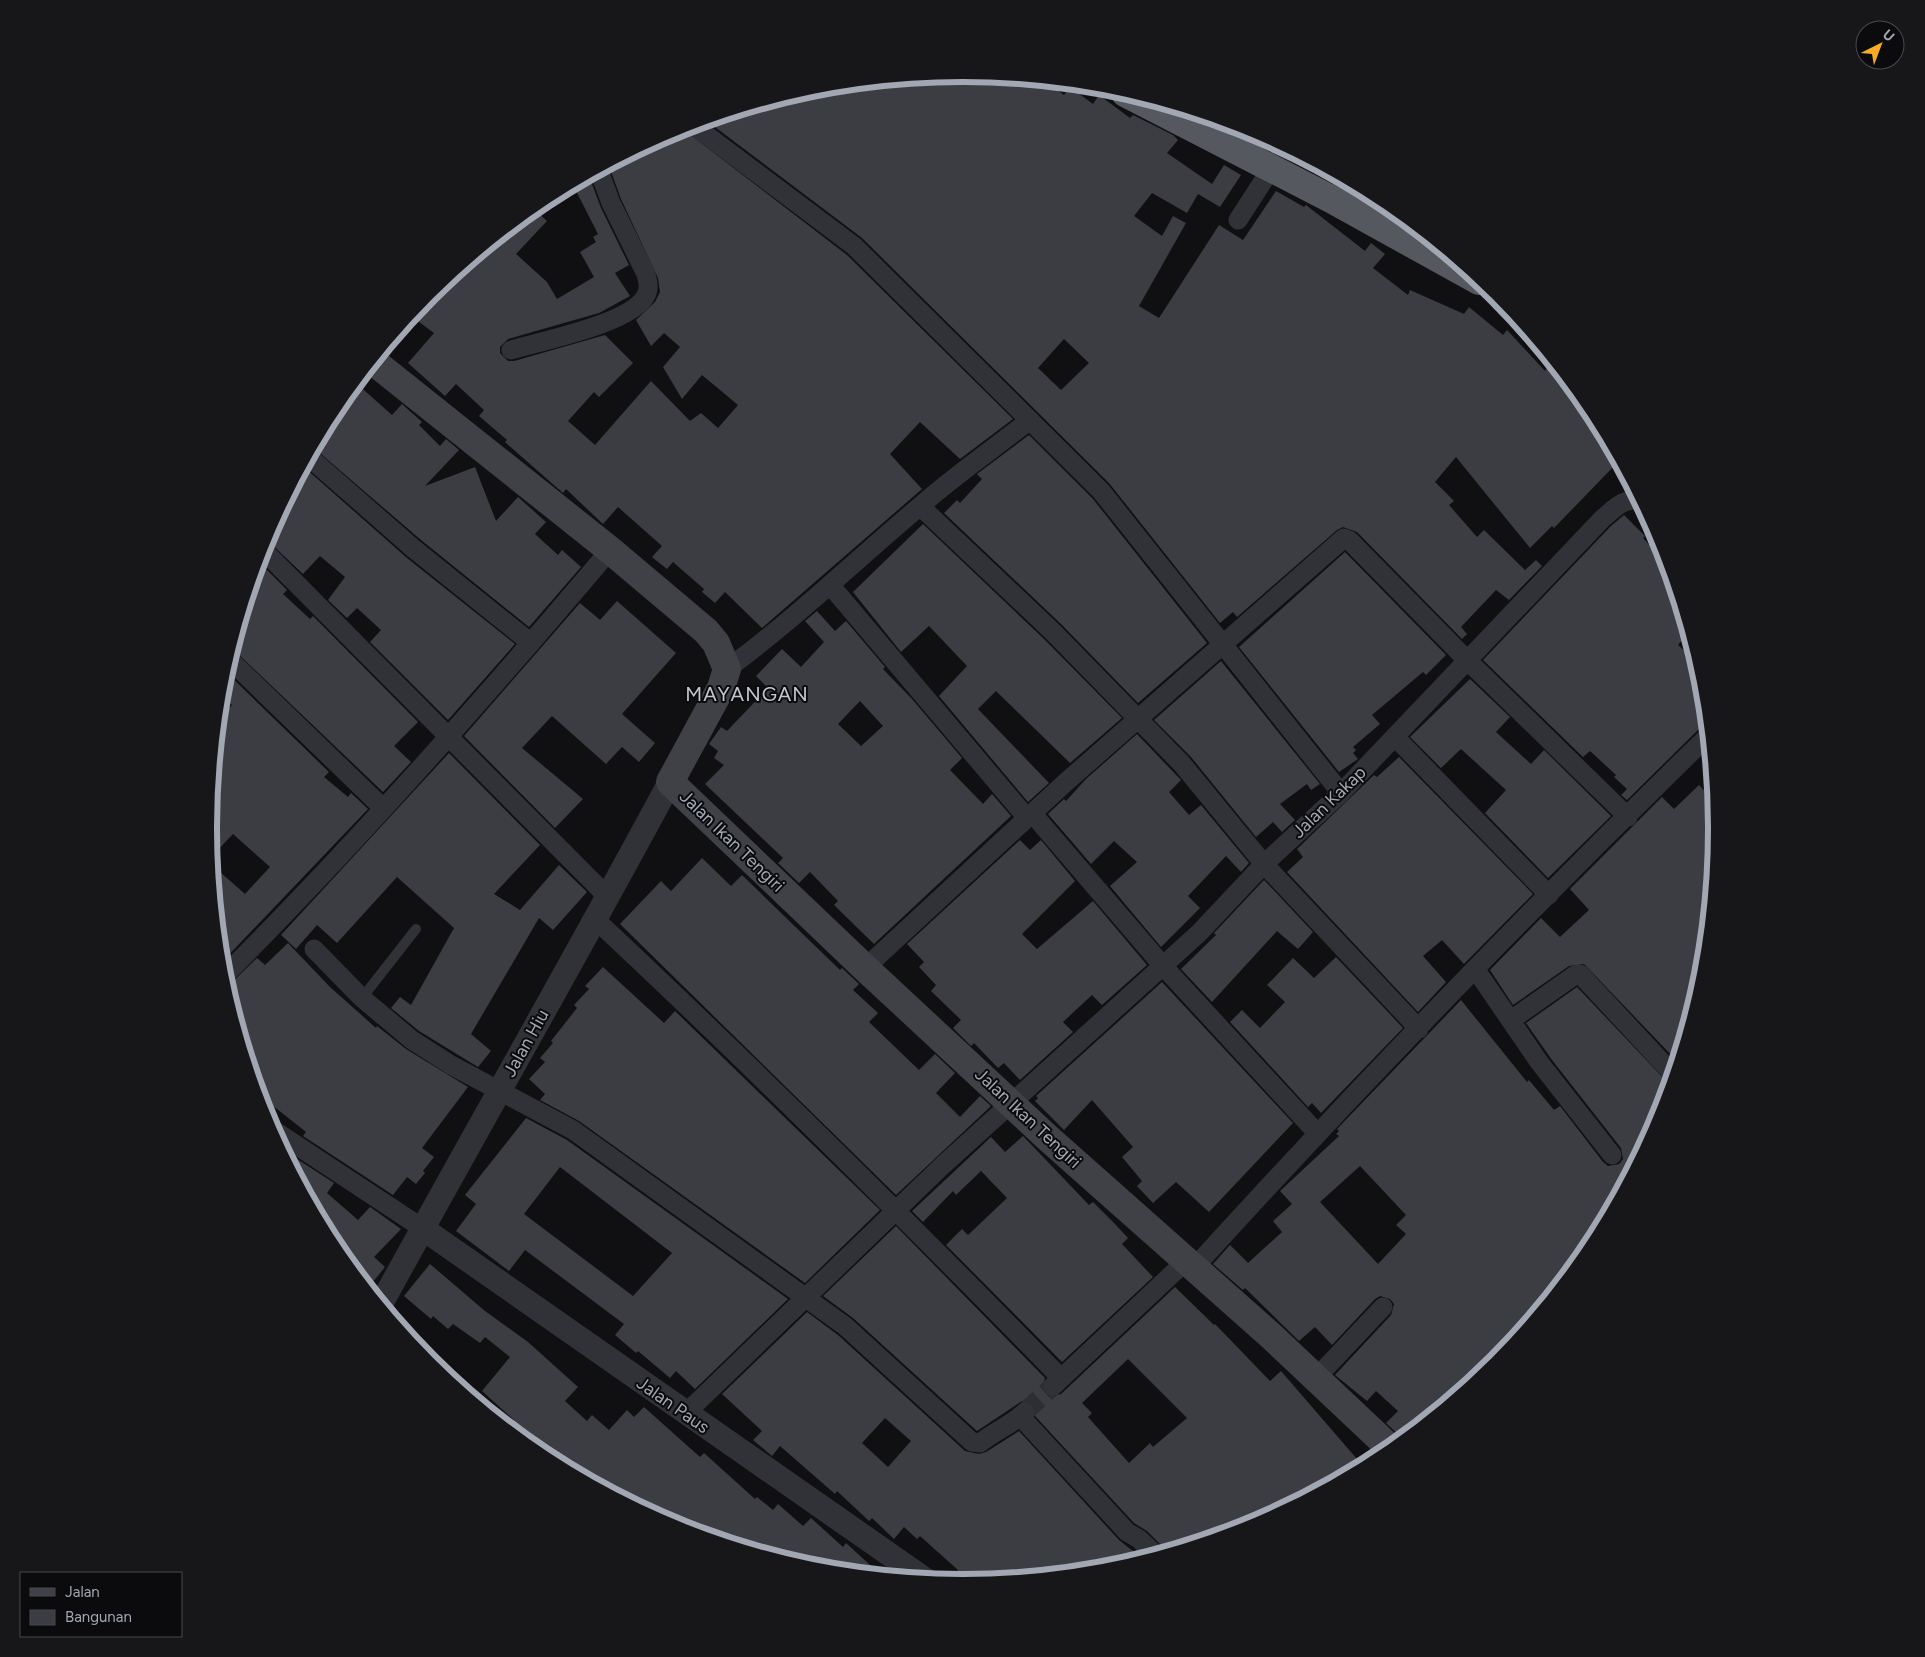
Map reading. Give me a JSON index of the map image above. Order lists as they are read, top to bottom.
{
  "streets": {
    "main road": ["Jalan Ikan Tengiri"],
    "street": ["Jalan Kakap", "Jalan Hiu", "Jalan Paus"]
  },
  "crossings": [
    ["Jalan Kakap", "Jalan Ikan Tengiri"],
    ["Jalan Kakap", "Jalan Paus"],
    ["Jalan Ikan Tengiri", "Jalan Hiu"],
    ["Jalan Hiu", "Jalan Paus"]
  ],
  "districts": ["MAYANGAN"],
  "legend": ["Jalan", "Bangunan"],
  "north": "top right"
}
